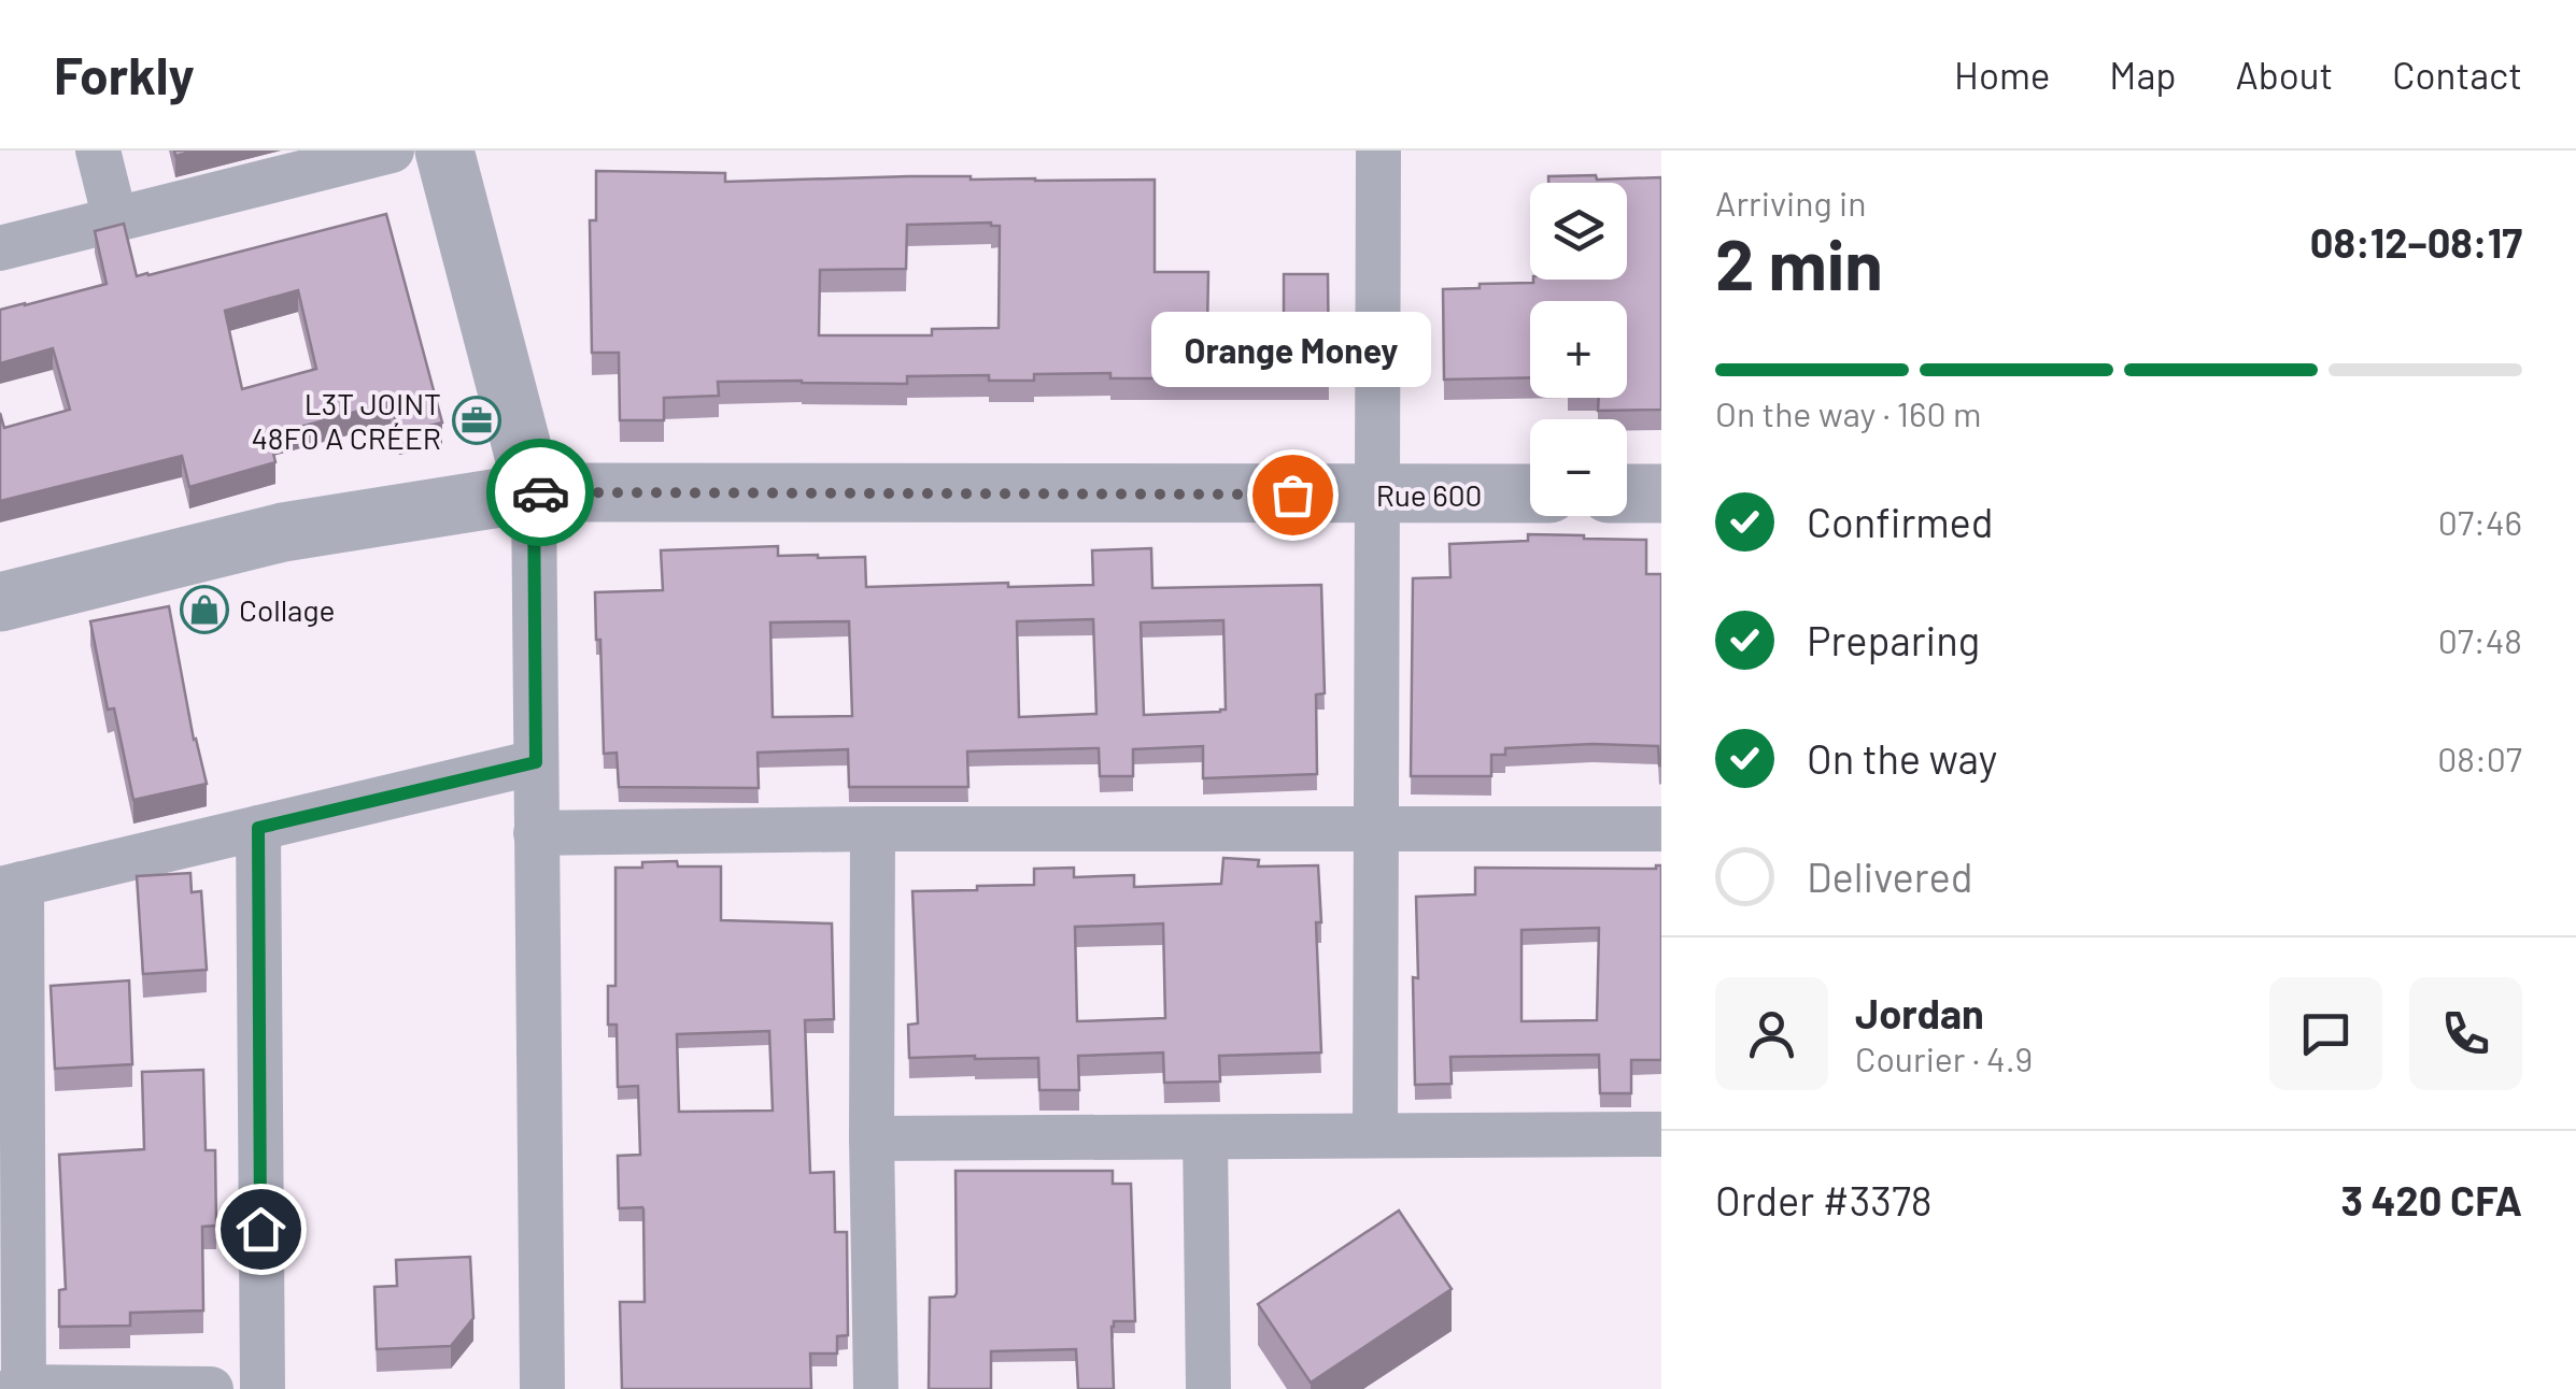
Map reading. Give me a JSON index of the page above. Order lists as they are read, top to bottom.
{
  "streets": {
    "street": ["Rue 600"]
  },
  "places": {
    "office": ["L3T JOINT 48FO A CRÉER"],
    "other": ["Orange Money"],
    "shop": ["Collage"]
  },
  "page": {
    "header": "Forkly",
    "nav": [
      "Home",
      "Map",
      "About",
      "Contact"
    ],
    "heading": ["2 min", "Arriving in", "08:12–08:17"],
    "panel": [
      "Jordan",
      "Courier · 4.9",
      "Order #3378",
      "3 420 CFA"
    ],
    "map_buttons": ["+", "−"],
    "bubble": "Orange Money",
    "bar": "On the way · 160 m",
    "list": [
      ["Confirmed", "07:46"],
      ["Preparing", "07:48"],
      ["On the way", "08:07"],
      "Delivered"
    ]
  }
}
